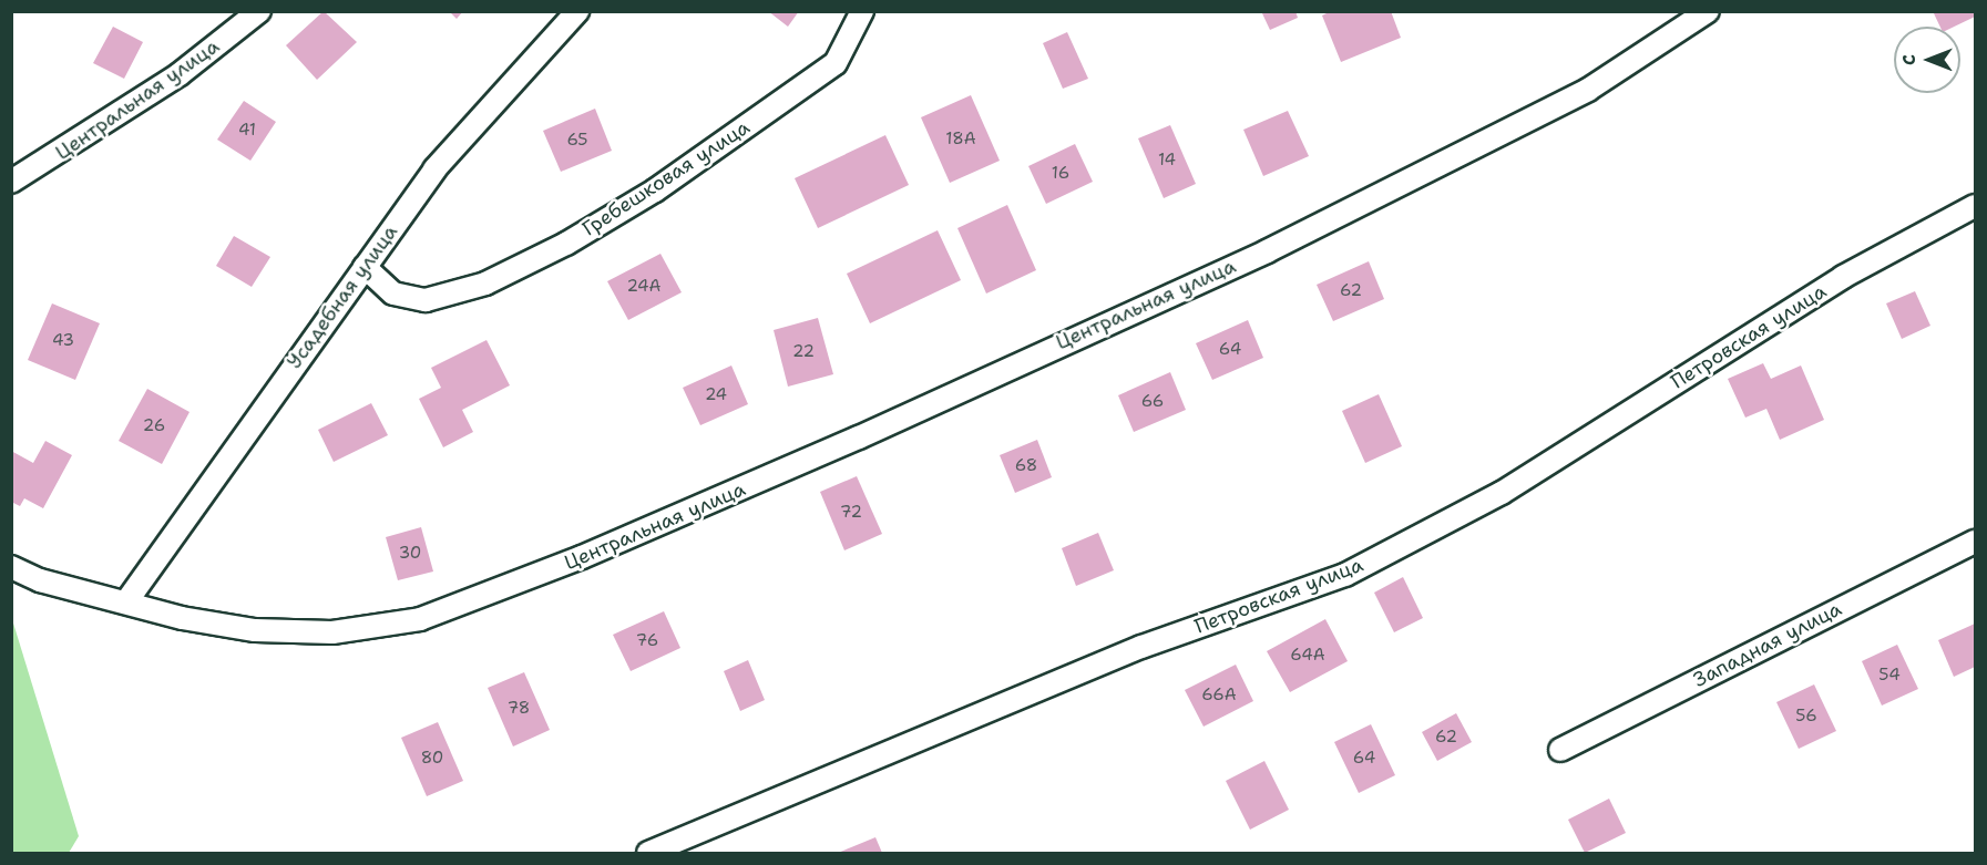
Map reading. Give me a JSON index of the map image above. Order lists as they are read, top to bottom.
{
  "streets": {
    "street": [
      "Центральная улица",
      "Гребешковая улица",
      "Усадебная улица",
      "Петровская улица",
      "Западная улица"
    ]
  },
  "crossings": [
    ["Центральная улица", "Усадебная улица"],
    ["Гребешковая улица", "Усадебная улица"]
  ],
  "house_numbers": [
    "41",
    "18А",
    "65",
    "14",
    "16",
    "24А",
    "62",
    "43",
    "64",
    "22",
    "24",
    "66",
    "26",
    "68",
    "72",
    "30",
    "76",
    "64А",
    "54",
    "66А",
    "78",
    "56",
    "62",
    "80",
    "64"
  ],
  "north": "left"
}
